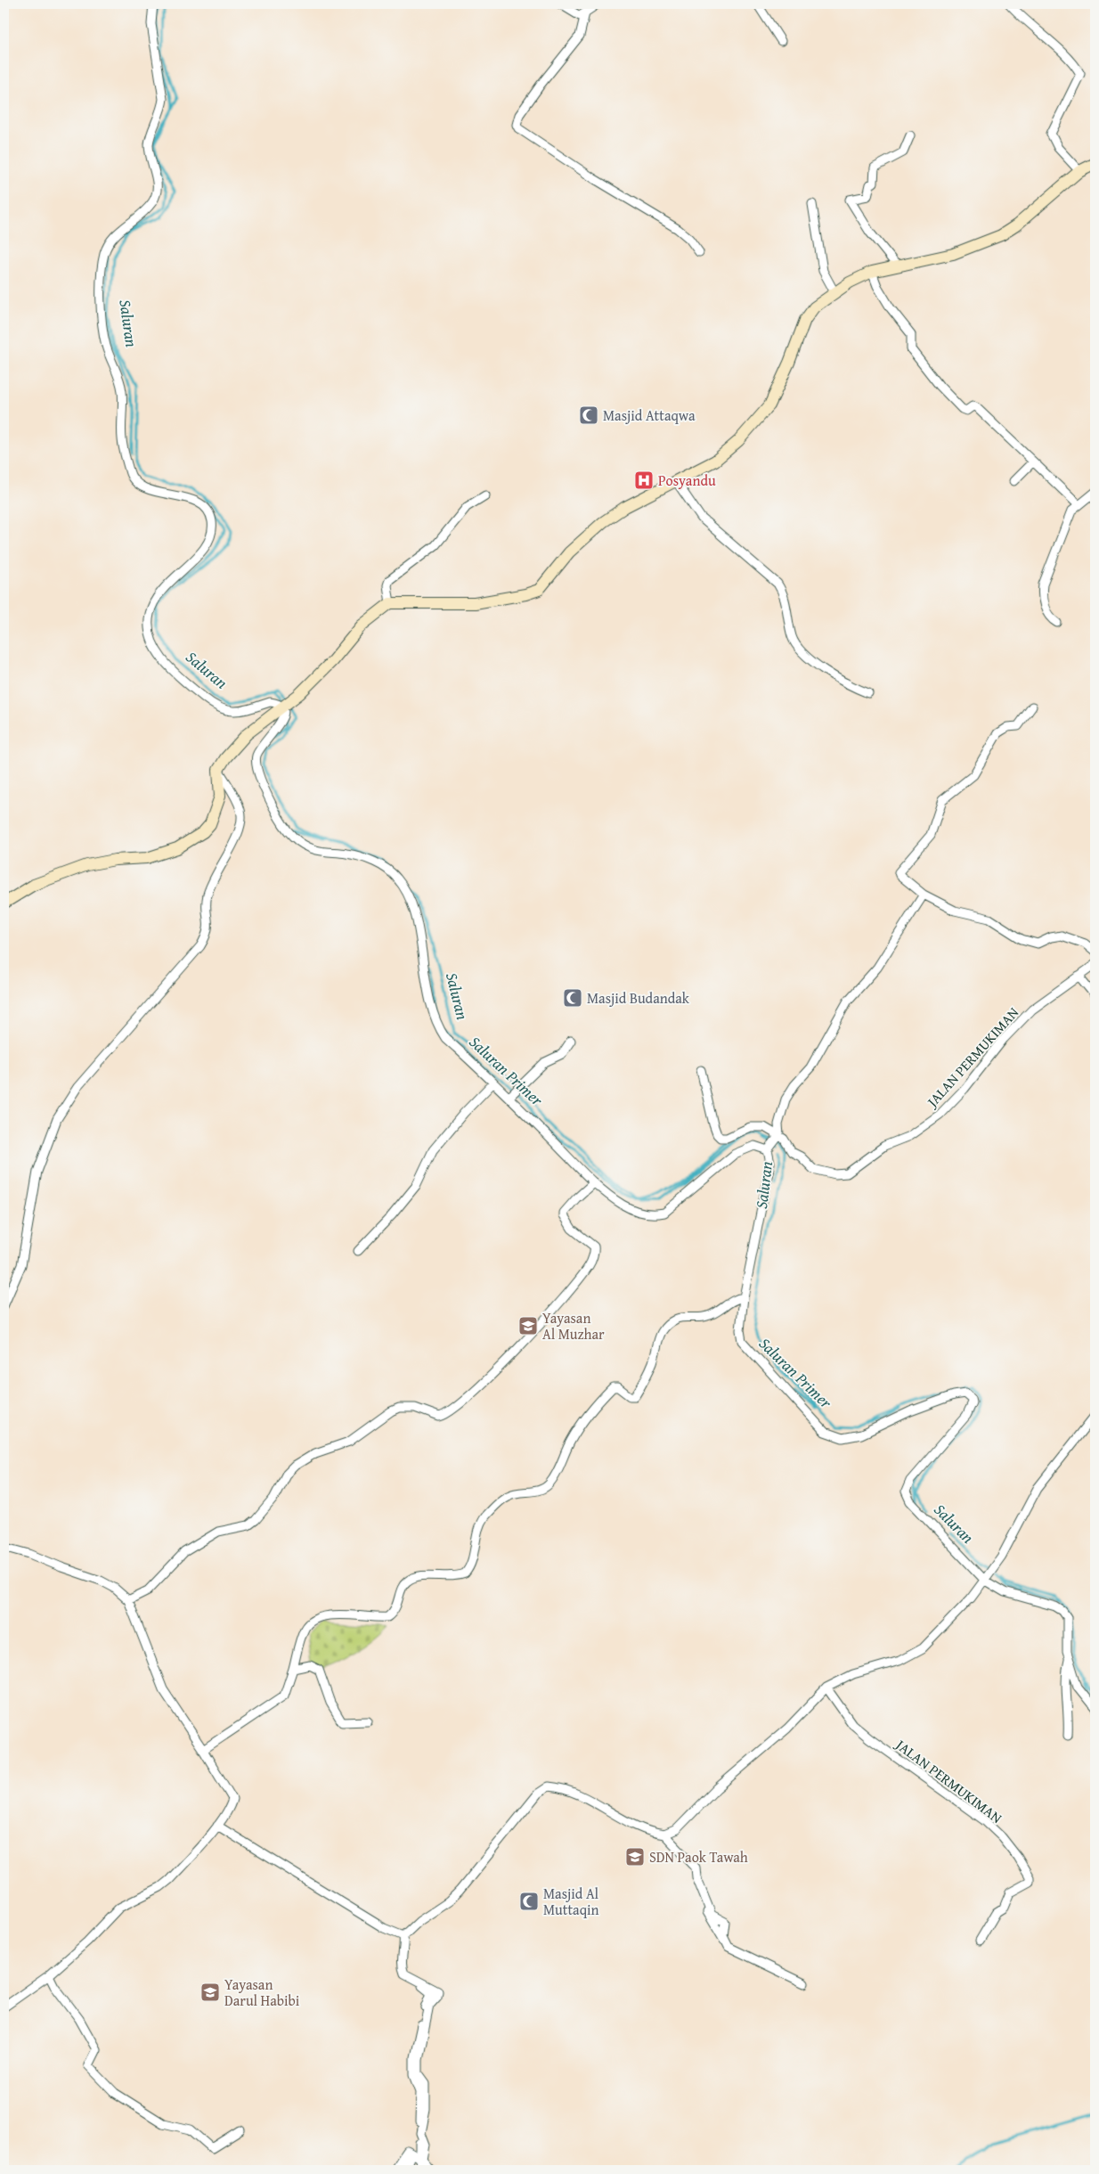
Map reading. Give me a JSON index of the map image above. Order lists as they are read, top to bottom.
{
  "streets": {
    "street": ["JALAN PERMUKIMAN"]
  },
  "water": ["Saluran", "Saluran Primer"],
  "places": {
    "mosque": ["Masjid Attaqwa", "Masjid Budandak", "Masjid Al Muttaqin"],
    "hospital": ["Posyandu"],
    "school or university": ["Yayasan Al Muzhar", "SDN Paok Tawah", "Yayasan Darul Habibi"]
  }
}
